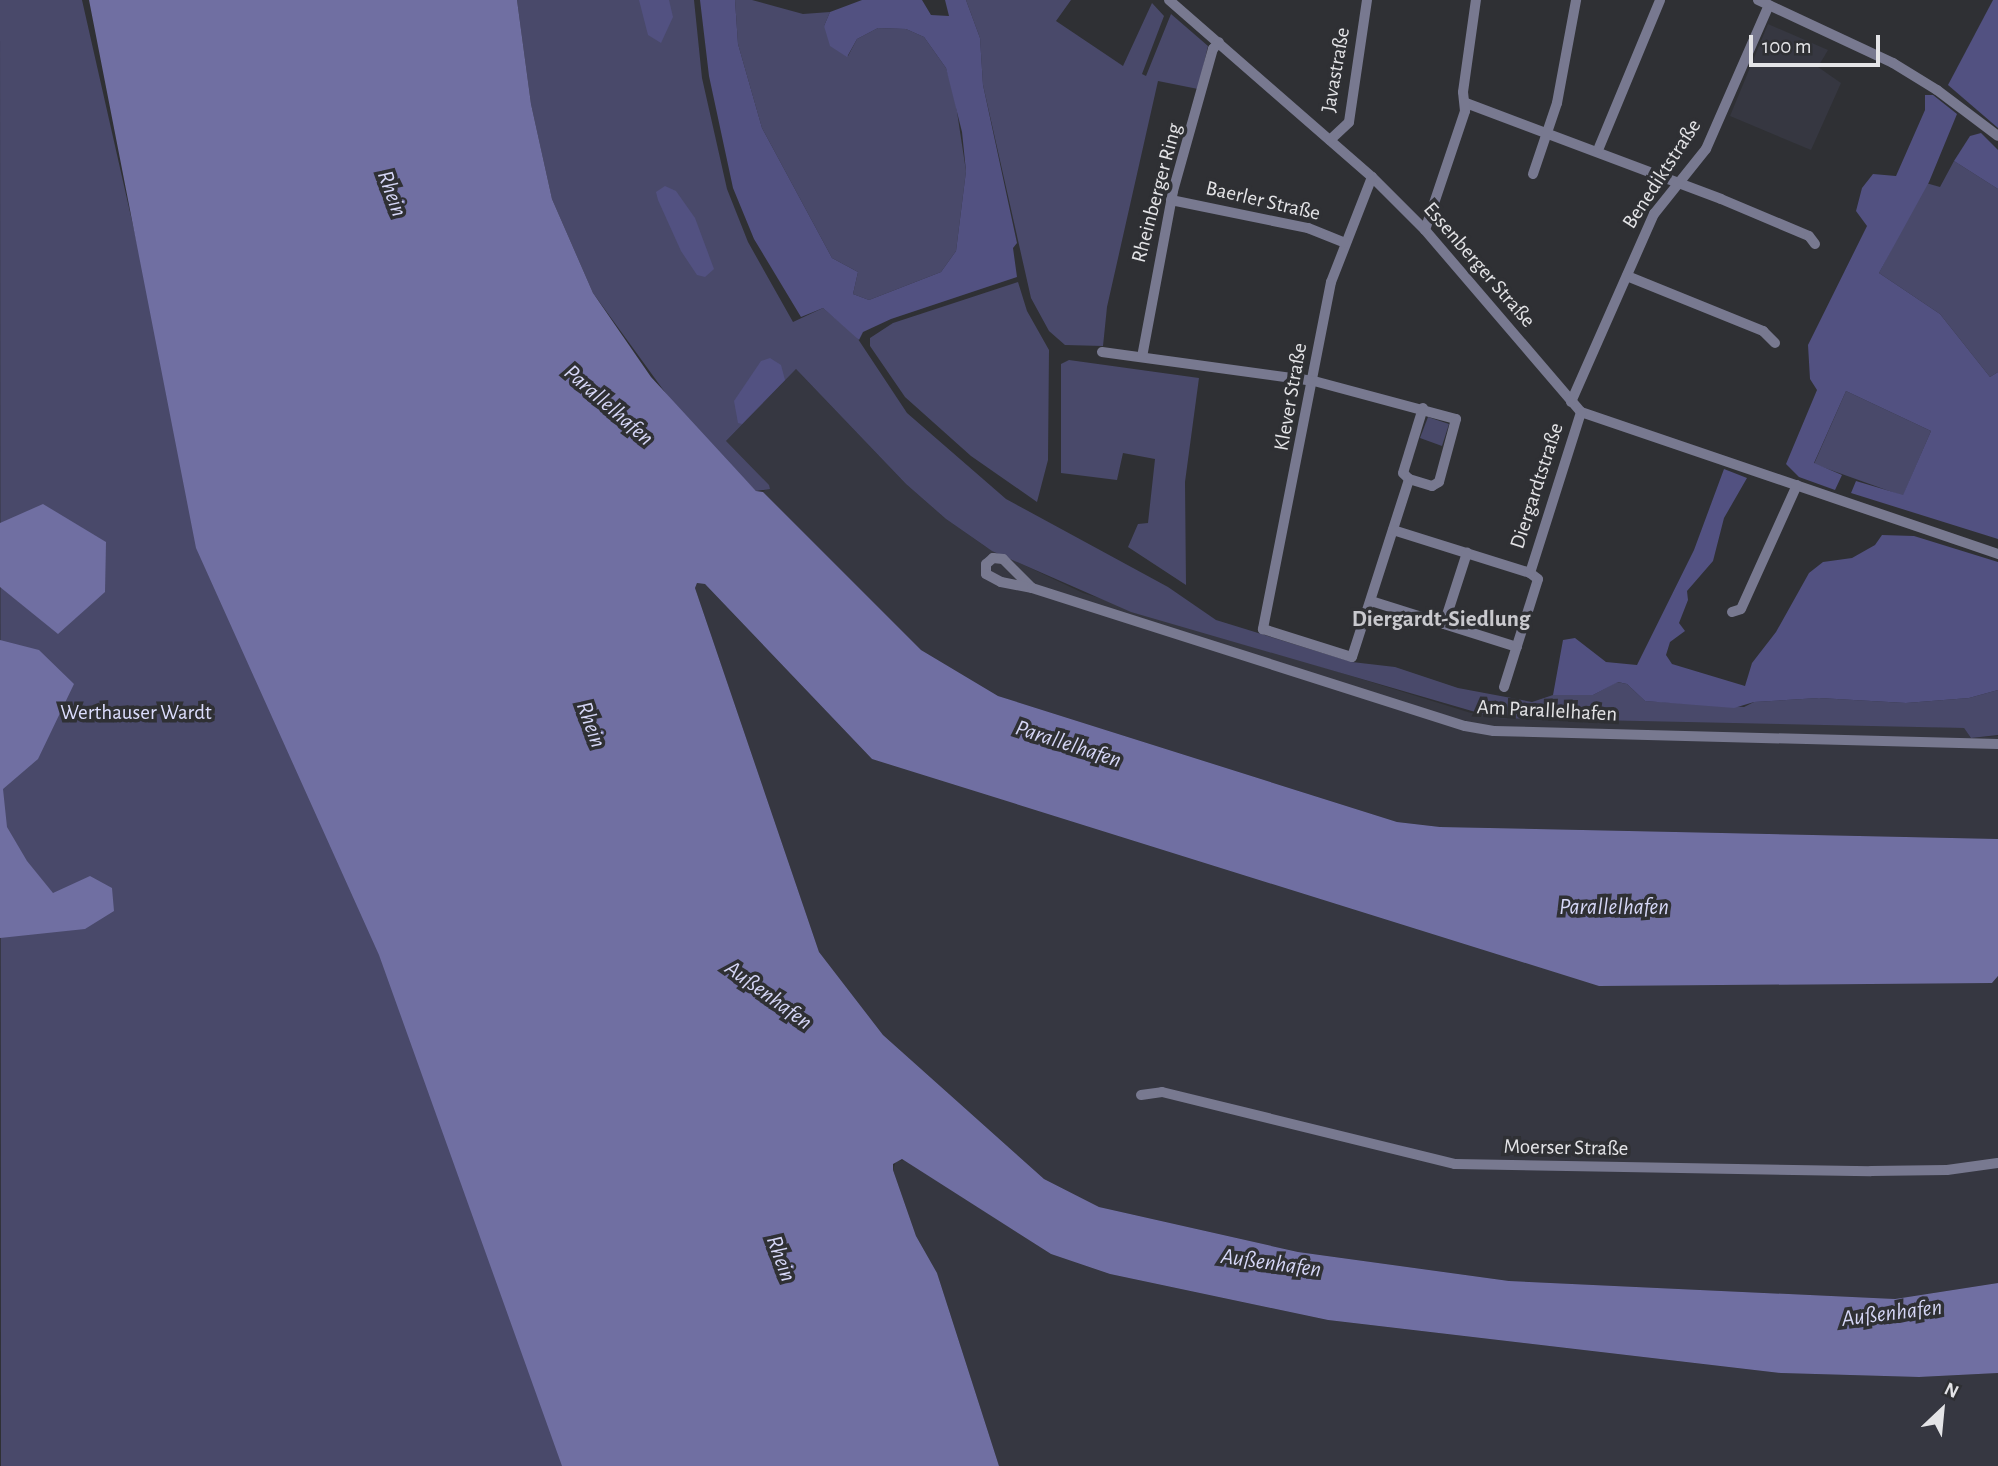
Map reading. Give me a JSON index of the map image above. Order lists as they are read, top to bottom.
{
  "streets": {
    "street": [
      "Javastraße",
      "Benediktstraße",
      "Rheinberger Ring",
      "Baerler Straße",
      "Essenberger Straße",
      "Klever Straße",
      "Diergardtstraße",
      "Am Parallelhafen",
      "Moerser Straße"
    ]
  },
  "crossings": [
    ["Javastraße", "Essenberger Straße"],
    ["Benediktstraße", "Essenberger Straße"],
    ["Rheinberger Ring", "Baerler Straße"],
    ["Rheinberger Ring", "Essenberger Straße"],
    ["Baerler Straße", "Klever Straße"],
    ["Essenberger Straße", "Klever Straße"],
    ["Essenberger Straße", "Diergardtstraße"]
  ],
  "districts": ["Diergardt-Siedlung"],
  "water": ["Rhein", "Parallelhafen", "Außenhafen"],
  "parks": ["Werthauser Wardt"],
  "scale_bar": "100 m",
  "north": "top right"
}
